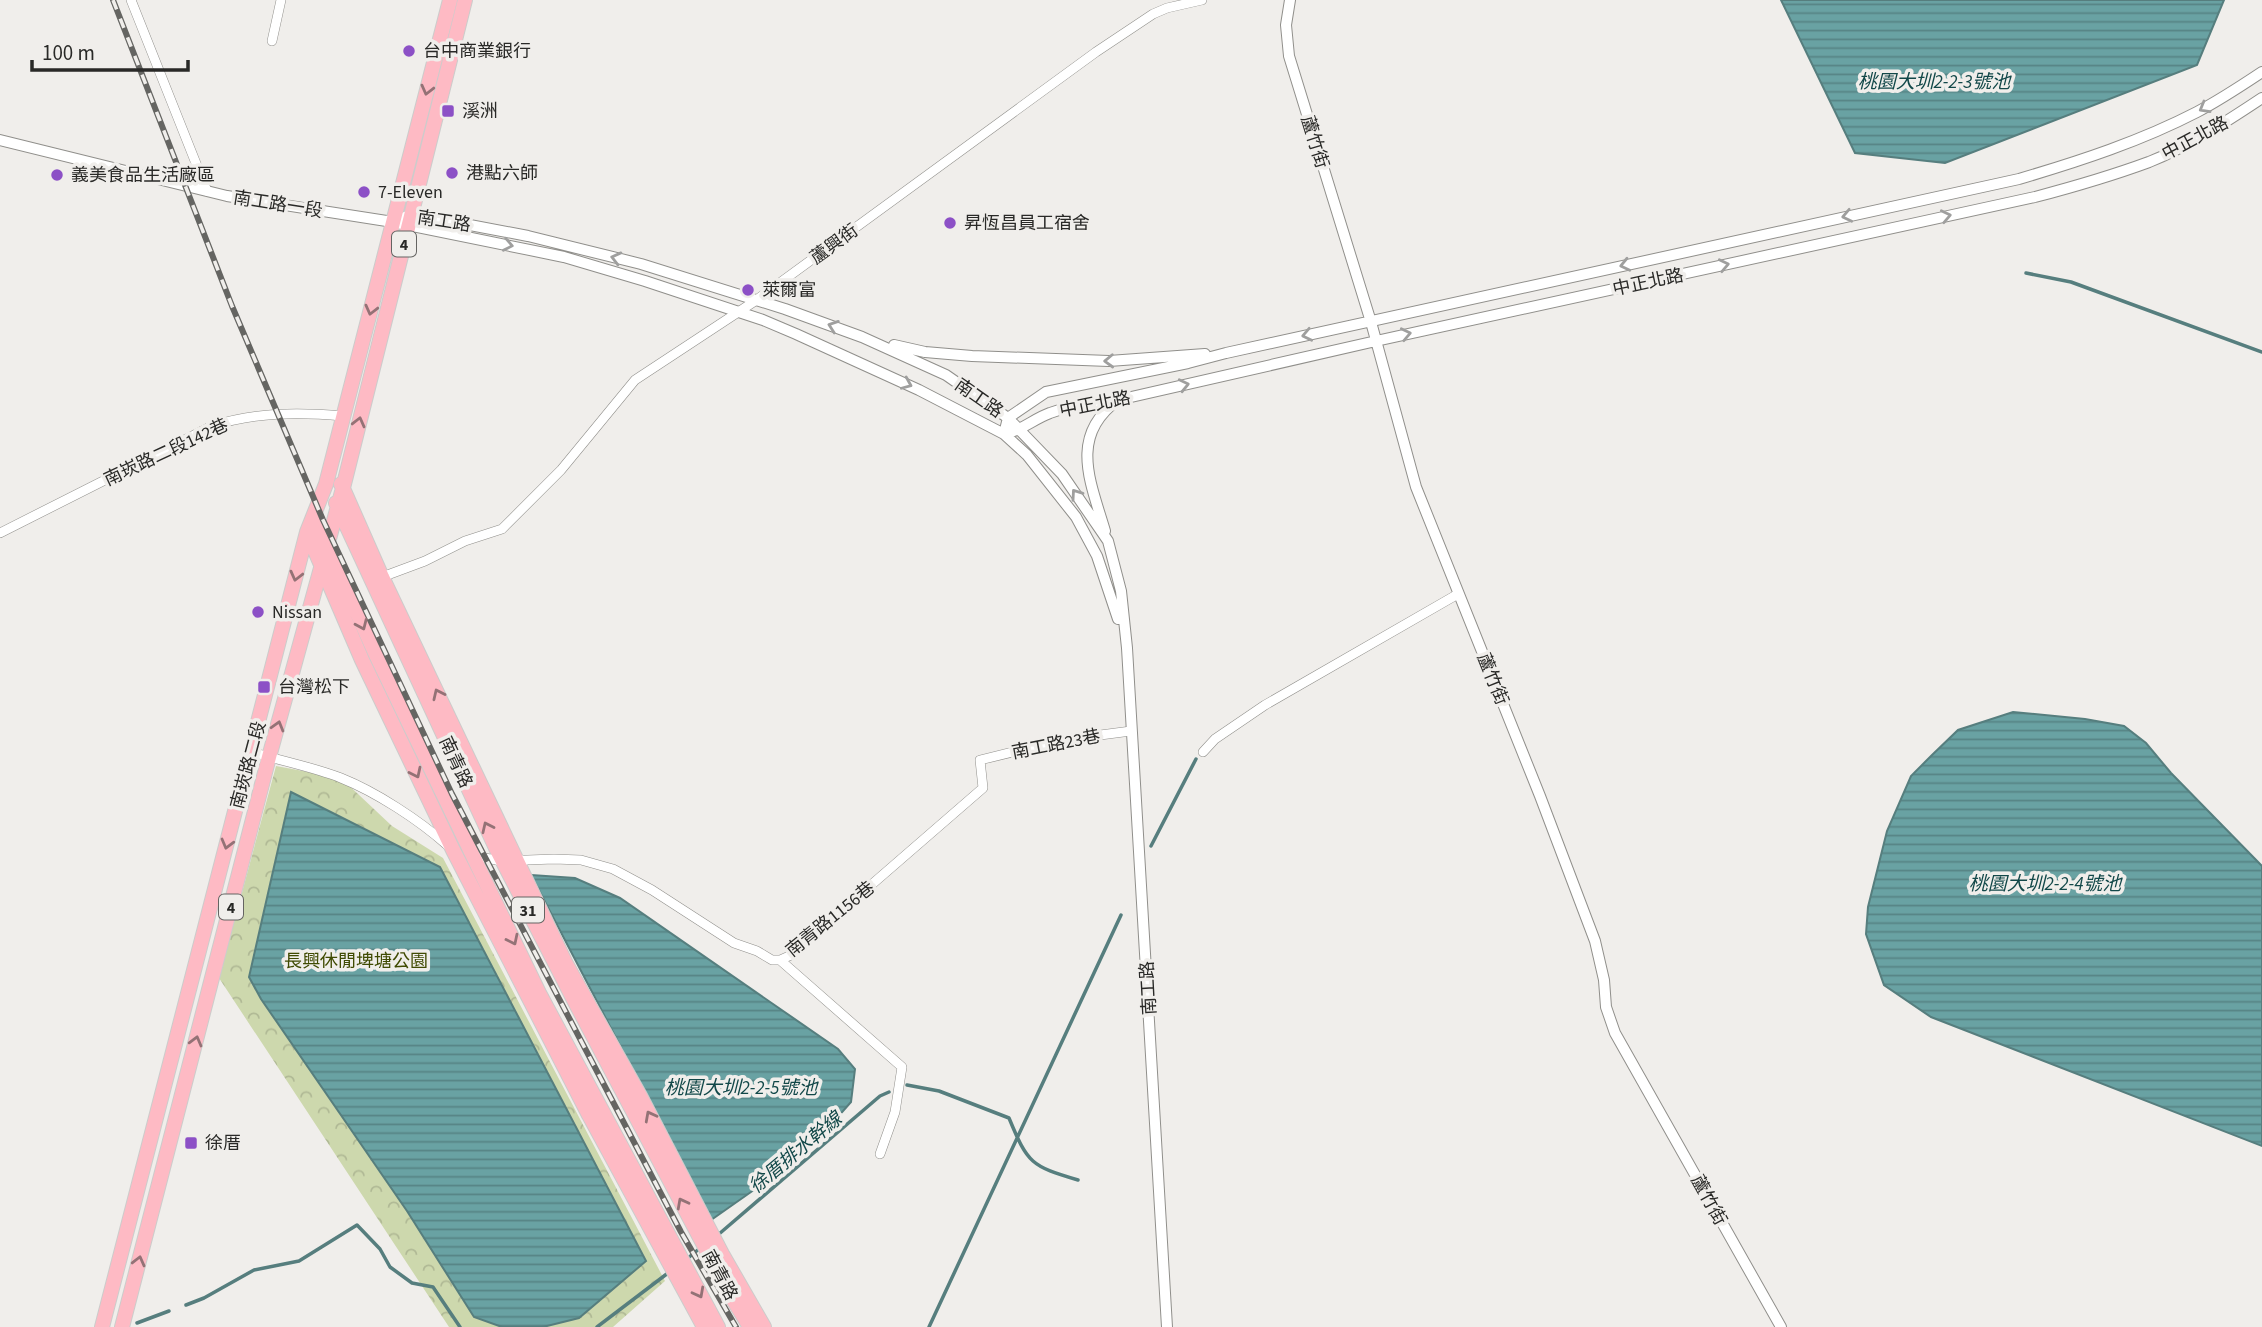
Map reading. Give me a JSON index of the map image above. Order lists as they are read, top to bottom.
{
  "streets": {
    "main road": [
      "4",
      "南青路",
      "南崁路二段",
      "31"
    ],
    "street": [
      "中正北路",
      "蘆竹街",
      "南工路一段",
      "南工路",
      "蘆興街",
      "南崁路二段142巷",
      "南工路23巷",
      "南青路1156巷"
    ]
  },
  "crossings": [
    ["中正北路", "蘆竹街"],
    ["中正北路", "南工路"],
    ["南工路一段", "南工路"],
    ["南工路一段", "南崁路二段"],
    ["南工路", "蘆興街"],
    ["南工路", "南工路23巷"],
    ["南工路", "南崁路二段"],
    ["蘆興街", "31"],
    ["南崁路二段142巷", "南崁路二段"],
    ["南工路23巷", "南青路1156巷"],
    ["南青路", "南崁路二段"],
    ["南青路", "31"],
    ["南青路", "南青路1156巷"],
    ["南崁路二段", "31"],
    ["31", "南青路1156巷"]
  ],
  "water": [
    "桃園大圳2-2-3號池",
    "桃園大圳2-2-4號池",
    "桃園大圳2-2-5號池",
    "徐厝排水幹線"
  ],
  "parks": ["長興休閒埤塘公園"],
  "places": {
    "other": [
      "台中商業銀行",
      "港點六師",
      "義美食品生活廠區",
      "7-Eleven",
      "昇恆昌員工宿舍",
      "萊爾富",
      "Nissan"
    ],
    "transit": ["溪洲", "台灣松下", "徐厝"]
  },
  "scale_bar": "100 m"
}
